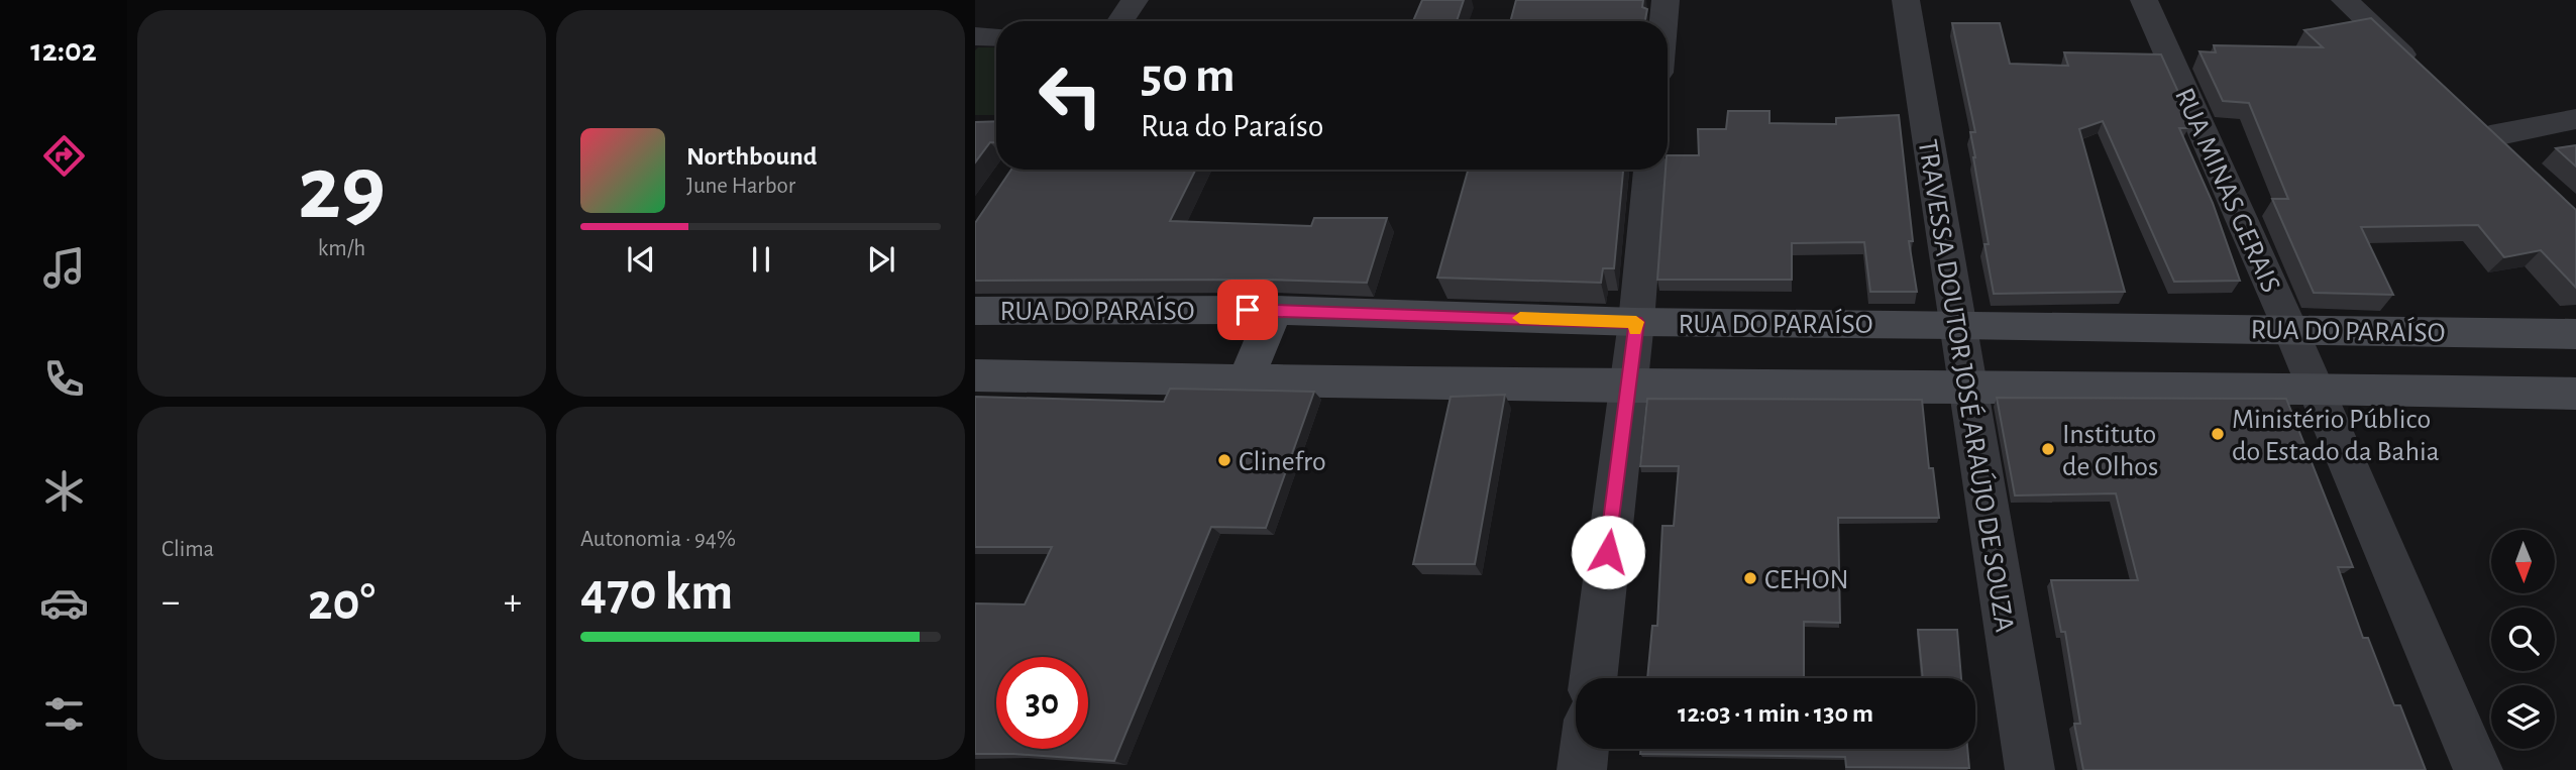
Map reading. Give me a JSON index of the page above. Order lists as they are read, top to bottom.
{
  "streets": {
    "street": ["RUA MINAS GERAIS", "RUA DO PARAÍSO", "TRAVESSA DOUTOR JOSÉ ARAÚJO DE SOUZA"]
  },
  "crossings": [
    ["RUA MINAS GERAIS", "RUA DO PARAÍSO"],
    ["RUA DO PARAÍSO", "TRAVESSA DOUTOR JOSÉ ARAÚJO DE SOUZA"]
  ],
  "places": [
    "Ministério Público do Estado da Bahia",
    "Instituto de Olhos",
    "Clinefro",
    "CEHON"
  ],
  "north": "bottom",
  "page": {
    "tabs": "12:02",
    "tile": [
      ["29", "km/h"],
      "Clima",
      ["Autonomia · 94%", "470 km"]
    ],
    "turn": ["50 m", "Rua do Paraíso"],
    "song": ["Northbound", "June Harbor"],
    "heat": ["−", "20°", "+"],
    "limit": "30",
    "trip": "12:03 · 1 min · 130 m"
  }
}
